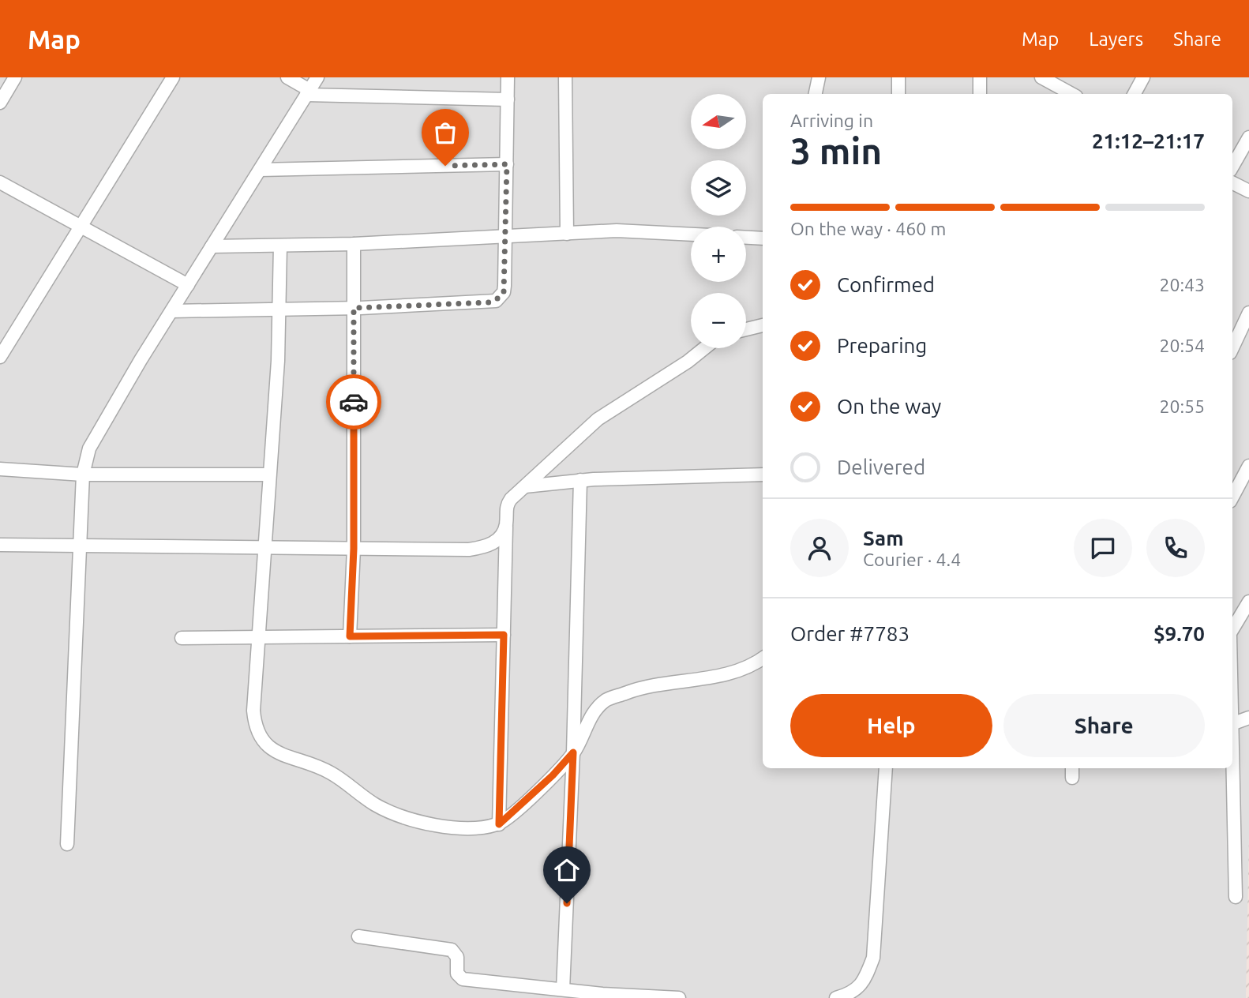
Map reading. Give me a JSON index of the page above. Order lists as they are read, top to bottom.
{
  "north": "left",
  "page": {
    "header": "Map",
    "nav": ["Map", "Layers", "Share"],
    "map_buttons": ["+", "−"],
    "heading": ["3 min", "Arriving in", "21:12–21:17"],
    "panel": [
      "Sam",
      "Courier · 4.4",
      "Order #7783",
      "$9.70"
    ],
    "bar": "On the way · 460 m",
    "list": [
      ["Confirmed", "20:43"],
      ["Preparing", "20:54"],
      ["On the way", "20:55"],
      "Delivered"
    ],
    "buttons": ["Help", "Share"]
  }
}
